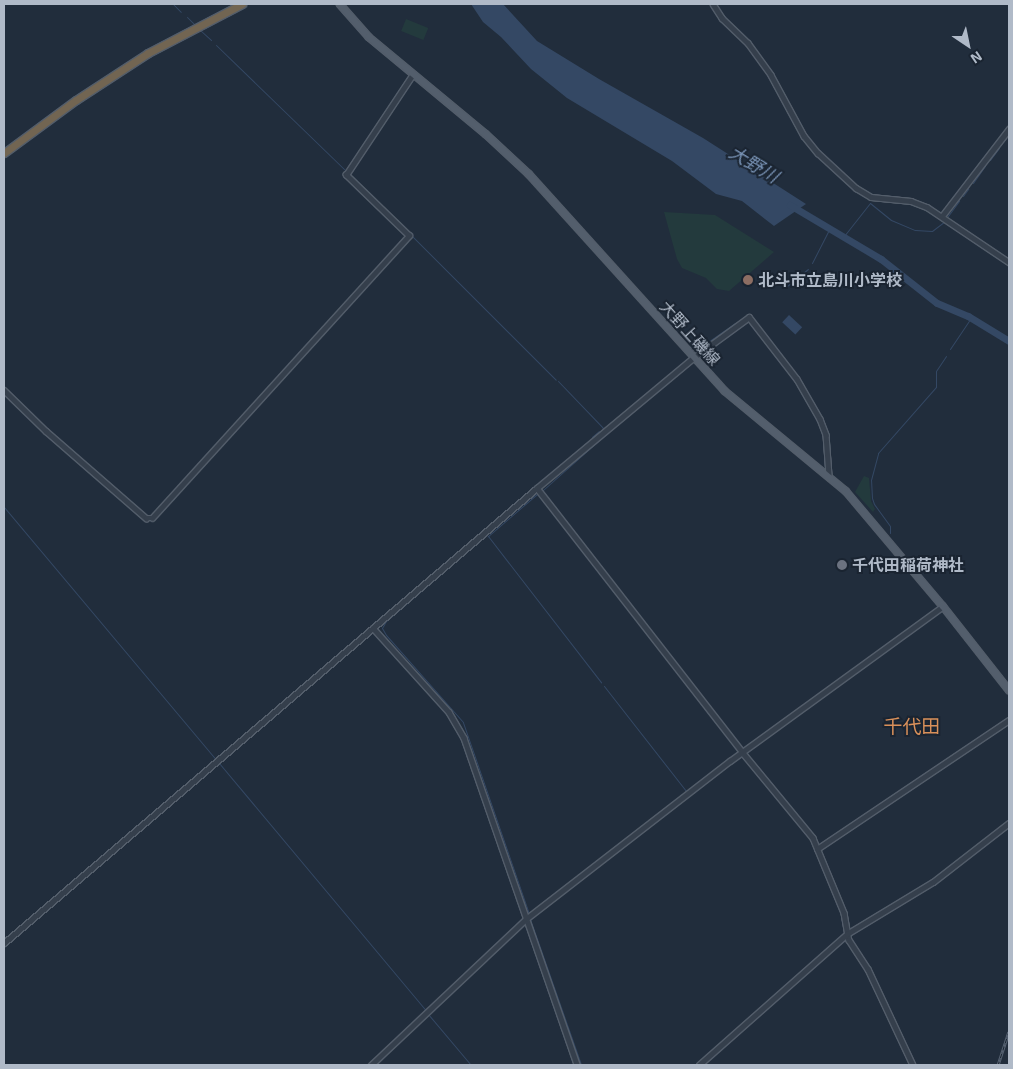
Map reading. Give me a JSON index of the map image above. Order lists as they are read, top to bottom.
{
  "streets": {
    "main road": ["大野上磯線"]
  },
  "districts": ["千代田"],
  "water": ["大野川"],
  "places": ["北斗市立島川小学校", "千代田稲荷神社"],
  "north": "bottom right"
}
